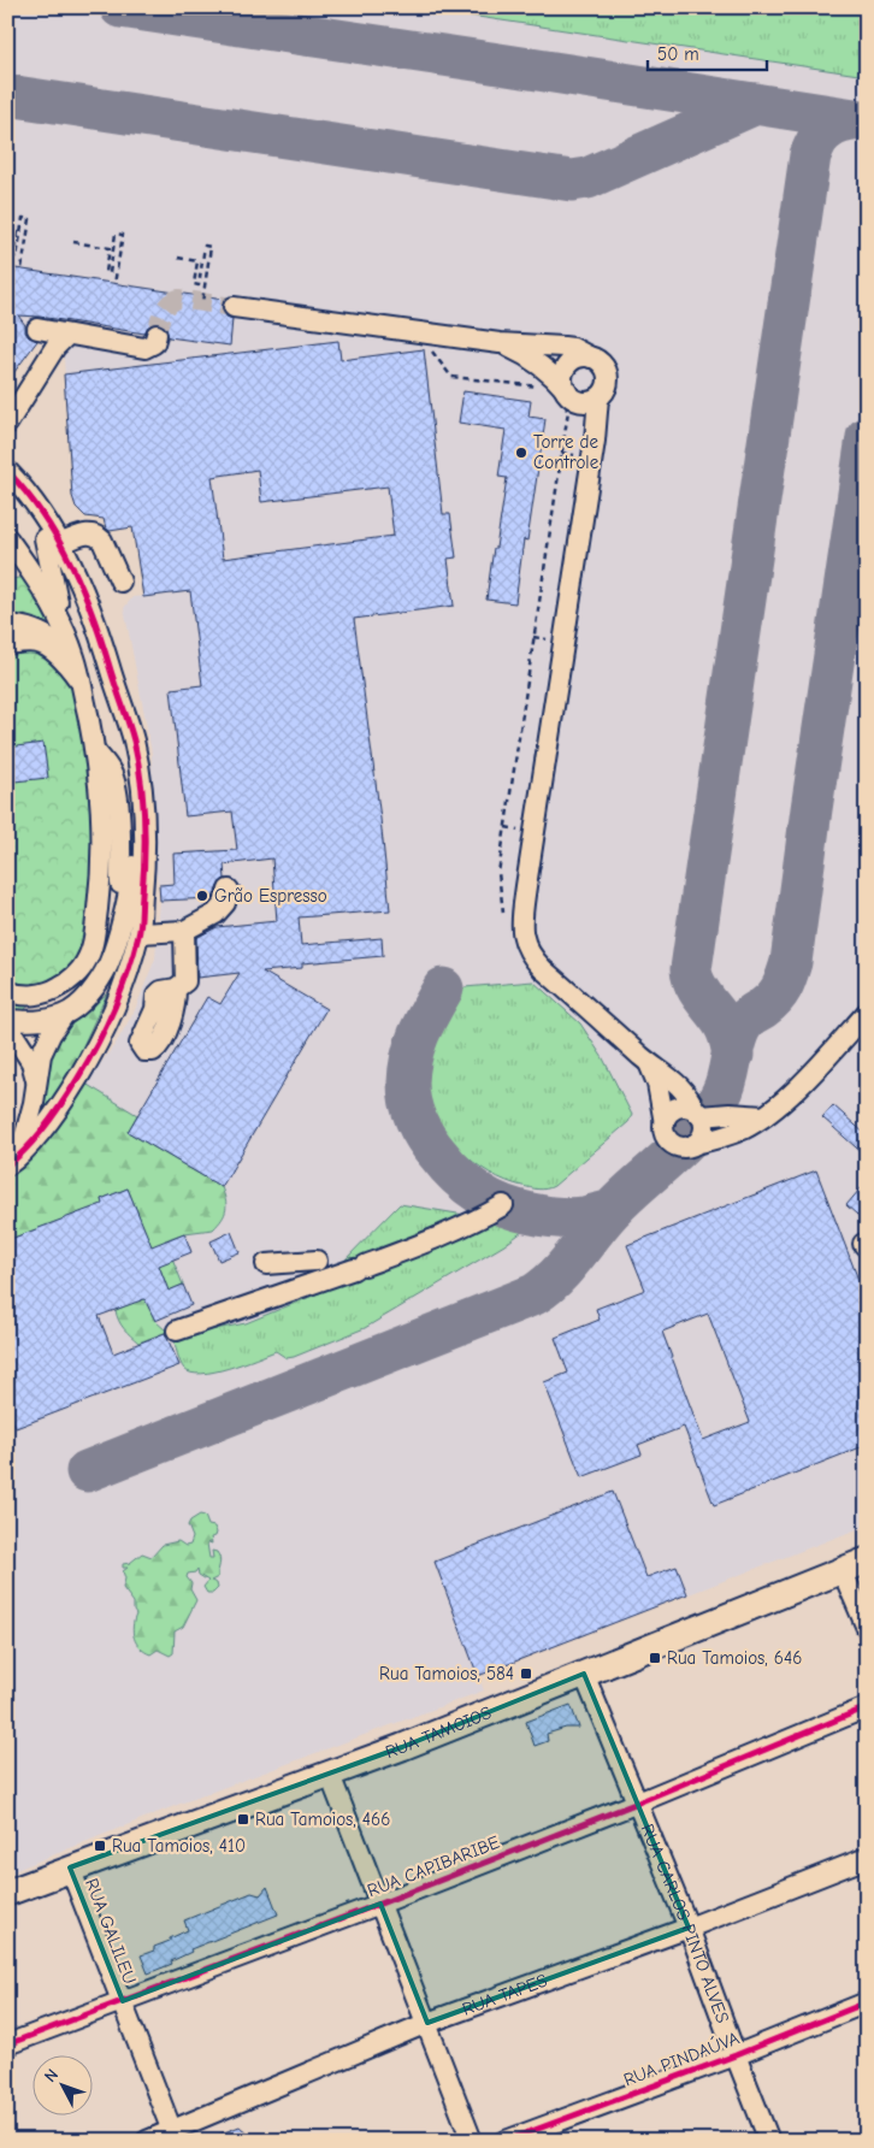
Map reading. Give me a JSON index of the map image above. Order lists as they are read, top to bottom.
{
  "streets": {
    "main road": ["RUA TAMOIOS"],
    "street": [
      "RUA CAPIBARIBE",
      "RUA CARLOS PINTO ALVES",
      "RUA GALILEU",
      "RUA TAPES",
      "RUA PINDAÚVA"
    ]
  },
  "crossings": [
    ["RUA TAMOIOS", "RUA CARLOS PINTO ALVES"],
    ["RUA TAMOIOS", "RUA GALILEU"],
    ["RUA CAPIBARIBE", "RUA CARLOS PINTO ALVES"],
    ["RUA CAPIBARIBE", "RUA GALILEU"],
    ["RUA CARLOS PINTO ALVES", "RUA TAPES"],
    ["RUA CARLOS PINTO ALVES", "RUA PINDAÚVA"],
    ["RUA GALILEU", "RUA TAPES"]
  ],
  "places": {
    "other": ["Torre de Controle", "Grão Espresso"],
    "transit": [
      "Rua Tamoios, 646",
      "Rua Tamoios, 584",
      "Rua Tamoios, 466",
      "Rua Tamoios, 410"
    ]
  },
  "scale_bar": "50 m",
  "north": "top left"
}
